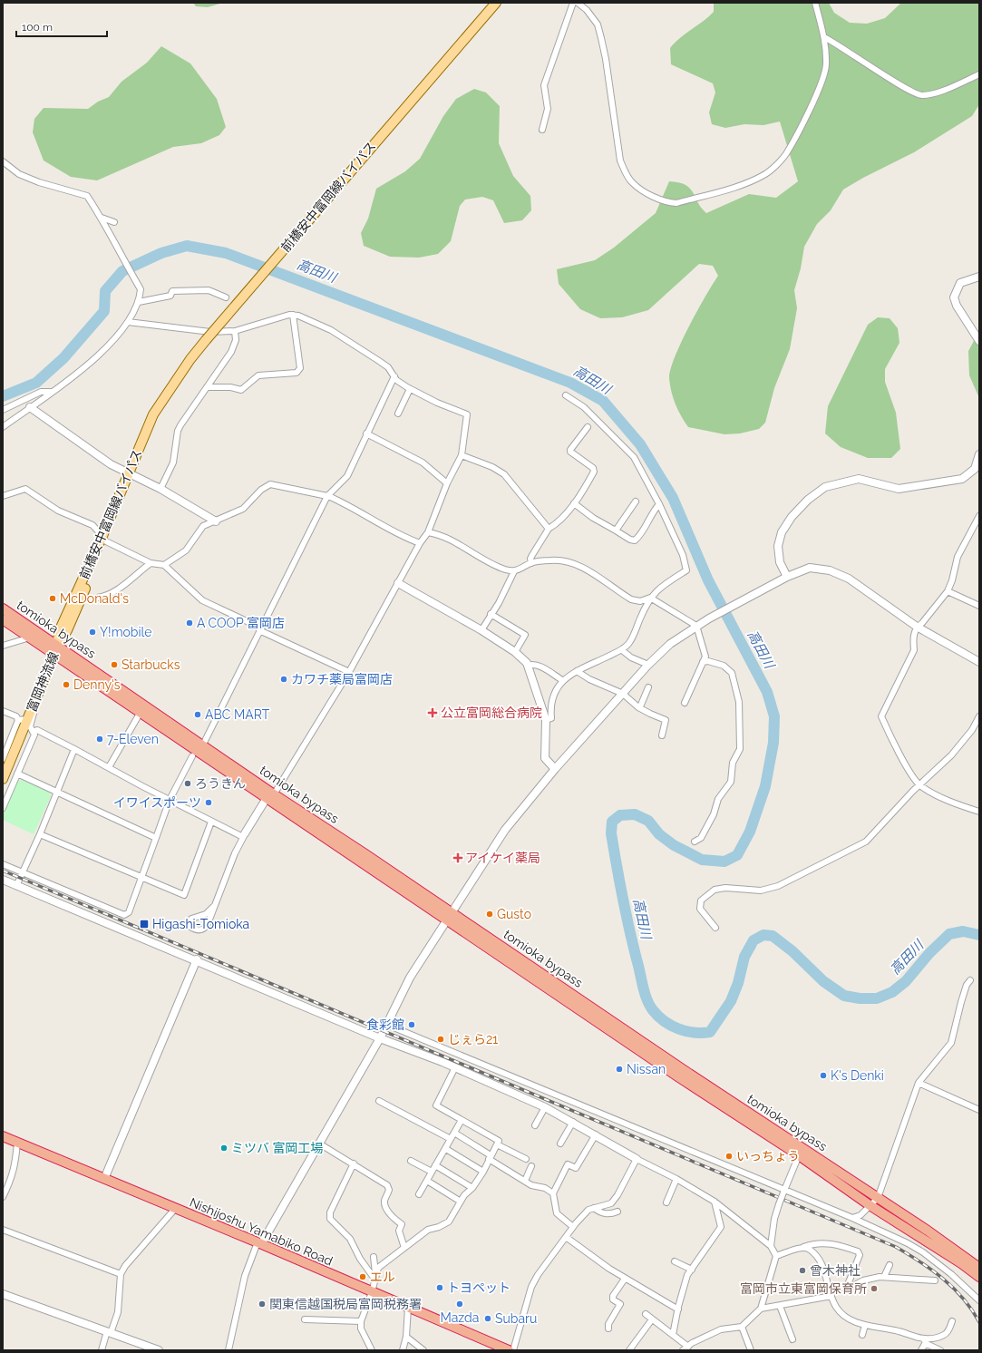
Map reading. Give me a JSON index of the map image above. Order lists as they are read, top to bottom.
{
  "streets": {
    "highway": ["tomioka bypass", "Nishijoshu Yamabiko Road"],
    "main road": ["前橋安中富岡線バイパス", "富岡神流線"]
  },
  "crossings": [
    ["前橋安中富岡線バイパス", "tomioka bypass"],
    ["前橋安中富岡線バイパス", "富岡神流線"],
    ["tomioka bypass", "富岡神流線"]
  ],
  "water": ["高田川"],
  "places": {
    "other": [
      "McDonald's",
      "A COOP 富岡店",
      "Y!mobile",
      "Starbucks",
      "カワチ薬局富岡店",
      "Denny's",
      "ABC MART",
      "7-Eleven",
      "ろうきん",
      "イワイスポーツ",
      "Gusto",
      "食彩館",
      "じぇら21",
      "Nissan",
      "K's Denki",
      "ミツバ 富岡工場",
      "いっちょう",
      "曾木神社",
      "エル",
      "トヨペット",
      "富岡市立東富岡保育所",
      "関東信越国税局富岡税務署",
      "Mazda",
      "Subaru"
    ],
    "health": ["公立富岡総合病院", "アイケイ薬局"],
    "transit": ["Higashi-Tomioka"]
  },
  "scale_bar": "100 m"
}
